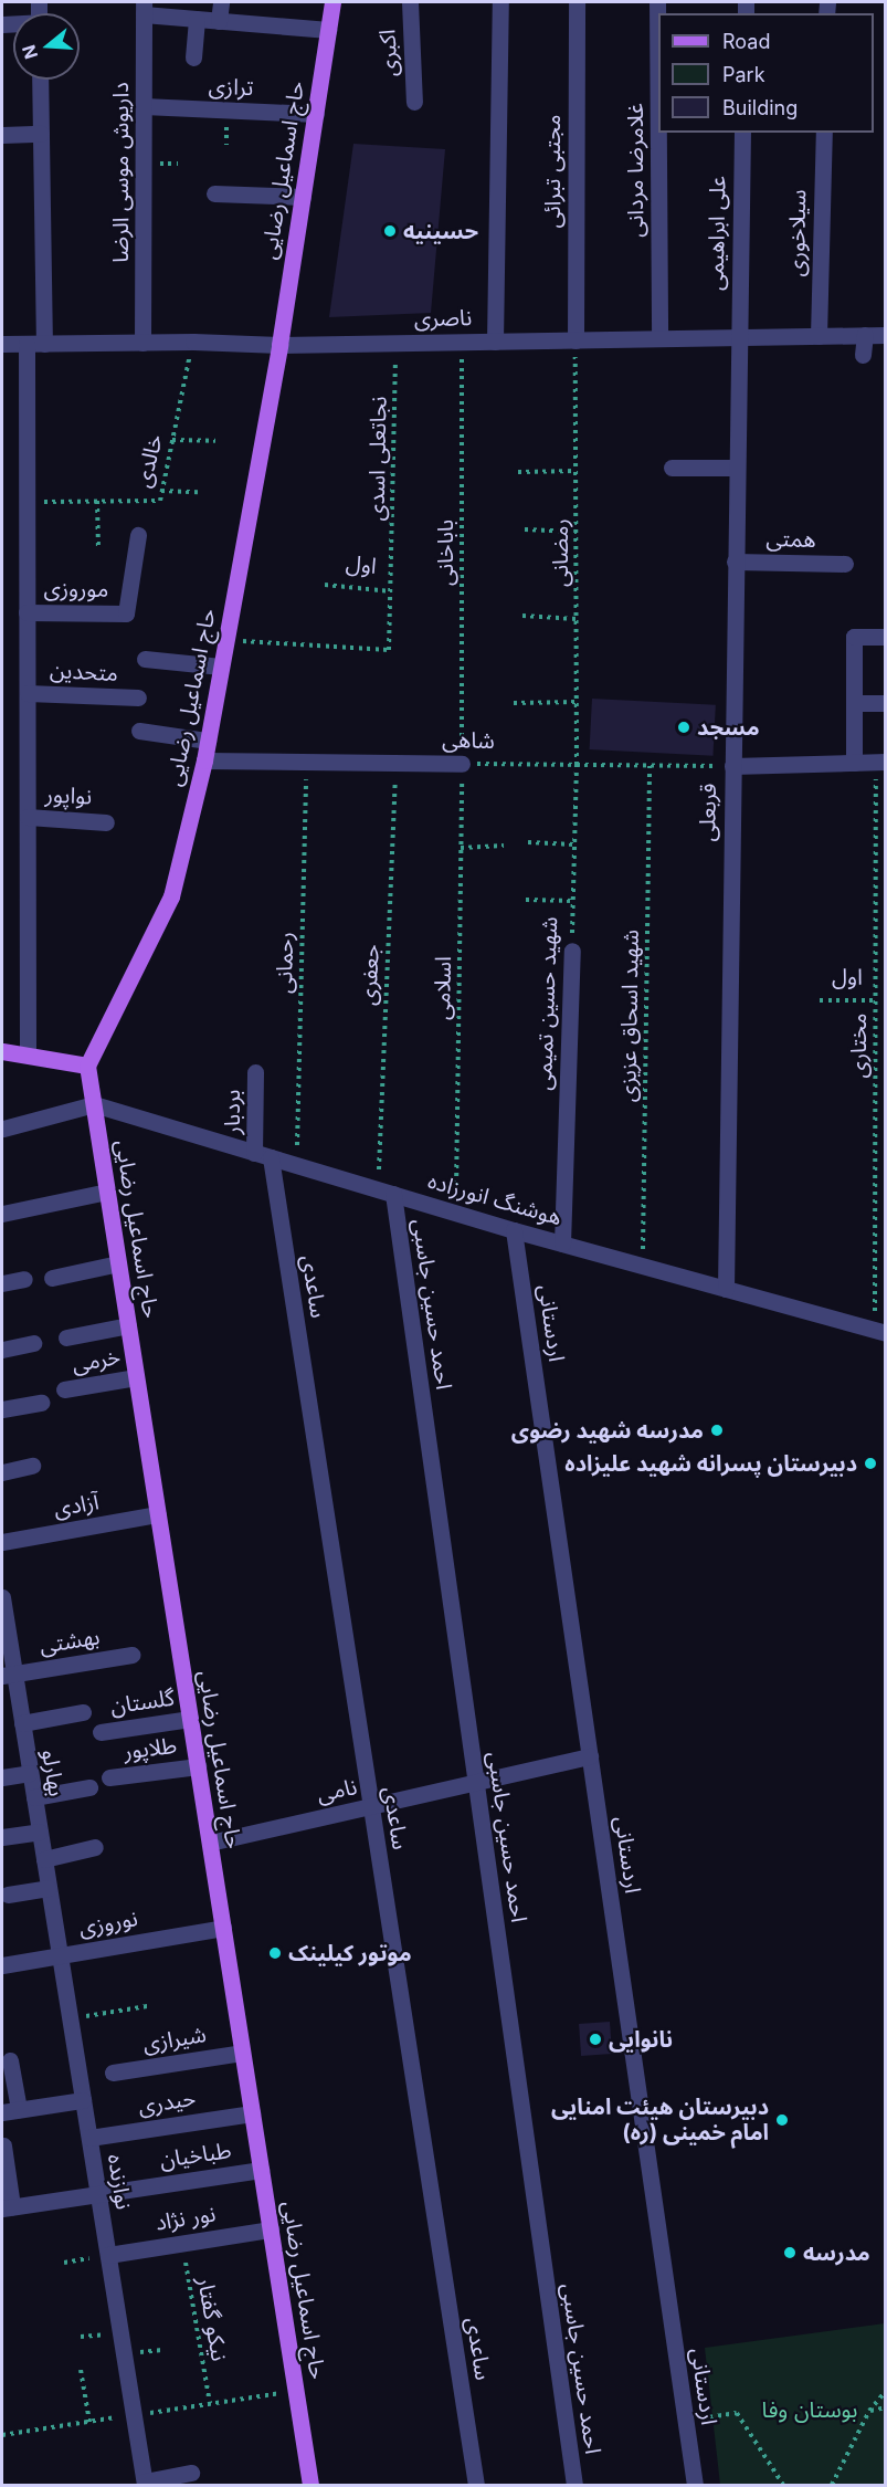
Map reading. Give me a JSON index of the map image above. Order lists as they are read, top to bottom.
{
  "streets": {
    "main road": ["حاج اسماعیل رضایی"],
    "street": [
      "اکبری",
      "ترازی",
      "غلامرضا مردانی",
      "مجتبی تبرائی",
      "داریوش موسی الرضا",
      "علی ابراهیمی",
      "سیلاخوری",
      "ناصری",
      "همتی",
      "موروزی",
      "متحدین",
      "شاهی",
      "نواپور",
      "قربعلی",
      "شهید حسین تمیمی",
      "بردبار",
      "هوشنگ انورزاده",
      "ساعدی",
      "احمد حسین جاسبی",
      "اردستانی",
      "خرمی",
      "آزادی",
      "بهشتی",
      "گلستان",
      "طلاپور",
      "بهارلو",
      "نامی",
      "نوروزی",
      "شیرازی",
      "حیدری",
      "طباخیان",
      "نوازنده",
      "نور نژاد"
    ],
    "path": [
      "نجاتعلی اسدی",
      "خالدی",
      "باباخانی",
      "رمضانی",
      "اول",
      "رحمانی",
      "جعفری",
      "اسلامی",
      "شهید اسحاق عزیزی",
      "مختاری",
      "نیکو گفتار"
    ]
  },
  "crossings": [
    ["ترازی", "حاج اسماعیل رضایی"],
    ["ترازی", "داریوش موسی الرضا"],
    ["حاج اسماعیل رضایی", "ناصری"],
    ["حاج اسماعیل رضایی", "نجاتعلی اسدی"],
    ["حاج اسماعیل رضایی", "شاهی"],
    ["حاج اسماعیل رضایی", "هوشنگ انورزاده"],
    ["حاج اسماعیل رضایی", "خرمی"],
    ["حاج اسماعیل رضایی", "آزادی"],
    ["حاج اسماعیل رضایی", "گلستان"],
    ["حاج اسماعیل رضایی", "طلاپور"],
    ["حاج اسماعیل رضایی", "نامی"],
    ["حاج اسماعیل رضایی", "نوروزی"],
    ["حاج اسماعیل رضایی", "شیرازی"],
    ["حاج اسماعیل رضایی", "حیدری"],
    ["حاج اسماعیل رضایی", "طباخیان"],
    ["حاج اسماعیل رضایی", "نور نژاد"],
    ["غلامرضا مردانی", "ناصری"],
    ["مجتبی تبرائی", "ناصری"],
    ["مجتبی تبرائی", "رمضانی"],
    ["داریوش موسی الرضا", "ناصری"],
    ["علی ابراهیمی", "ناصری"],
    ["علی ابراهیمی", "قربعلی"],
    ["سیلاخوری", "ناصری"],
    ["ناصری", "نجاتعلی اسدی"],
    ["ناصری", "خالدی"],
    ["ناصری", "باباخانی"],
    ["ناصری", "رمضانی"],
    ["ناصری", "قربعلی"],
    ["نجاتعلی اسدی", "اول"],
    ["همتی", "قربعلی"],
    ["باباخانی", "شاهی"],
    ["باباخانی", "اسلامی"],
    ["رمضانی", "شاهی"],
    ["رمضانی", "شهید حسین تمیمی"],
    ["اول", "مختاری"],
    ["شاهی", "قربعلی"],
    ["شاهی", "رحمانی"],
    ["شاهی", "جعفری"],
    ["شاهی", "اسلامی"],
    ["شاهی", "شهید حسین تمیمی"],
    ["شاهی", "شهید اسحاق عزیزی"],
    ["قربعلی", "هوشنگ انورزاده"],
    ["رحمانی", "هوشنگ انورزاده"],
    ["جعفری", "هوشنگ انورزاده"],
    ["جعفری", "احمد حسین جاسبی"],
    ["اسلامی", "هوشنگ انورزاده"],
    ["شهید حسین تمیمی", "هوشنگ انورزاده"],
    ["شهید اسحاق عزیزی", "هوشنگ انورزاده"],
    ["مختاری", "هوشنگ انورزاده"],
    ["بردبار", "هوشنگ انورزاده"],
    ["بردبار", "ساعدی"],
    ["هوشنگ انورزاده", "ساعدی"],
    ["هوشنگ انورزاده", "احمد حسین جاسبی"],
    ["هوشنگ انورزاده", "اردستانی"],
    ["ساعدی", "نامی"],
    ["احمد حسین جاسبی", "نامی"],
    ["اردستانی", "نامی"],
    ["بهشتی", "بهارلو"],
    ["بهارلو", "نوروزی"],
    ["بهارلو", "نوازنده"],
    ["نوروزی", "نوازنده"],
    ["حیدری", "نوازنده"],
    ["طباخیان", "نوازنده"],
    ["نوازنده", "نور نژاد"],
    ["نور نژاد", "نیکو گفتار"]
  ],
  "parks": ["بوستان وفا"],
  "places": [
    "حسینیه",
    "مسجد",
    "مدرسه شهید رضوی",
    "دبیرستان پسرانه شهید علیزاده",
    "موتور کیلینک",
    "نانوایی",
    "دبیرستان هیئت امنایی امام خمینی (ره)",
    "مدرسه"
  ],
  "legend": ["Road", "Park", "Building"],
  "north": "left"
}
